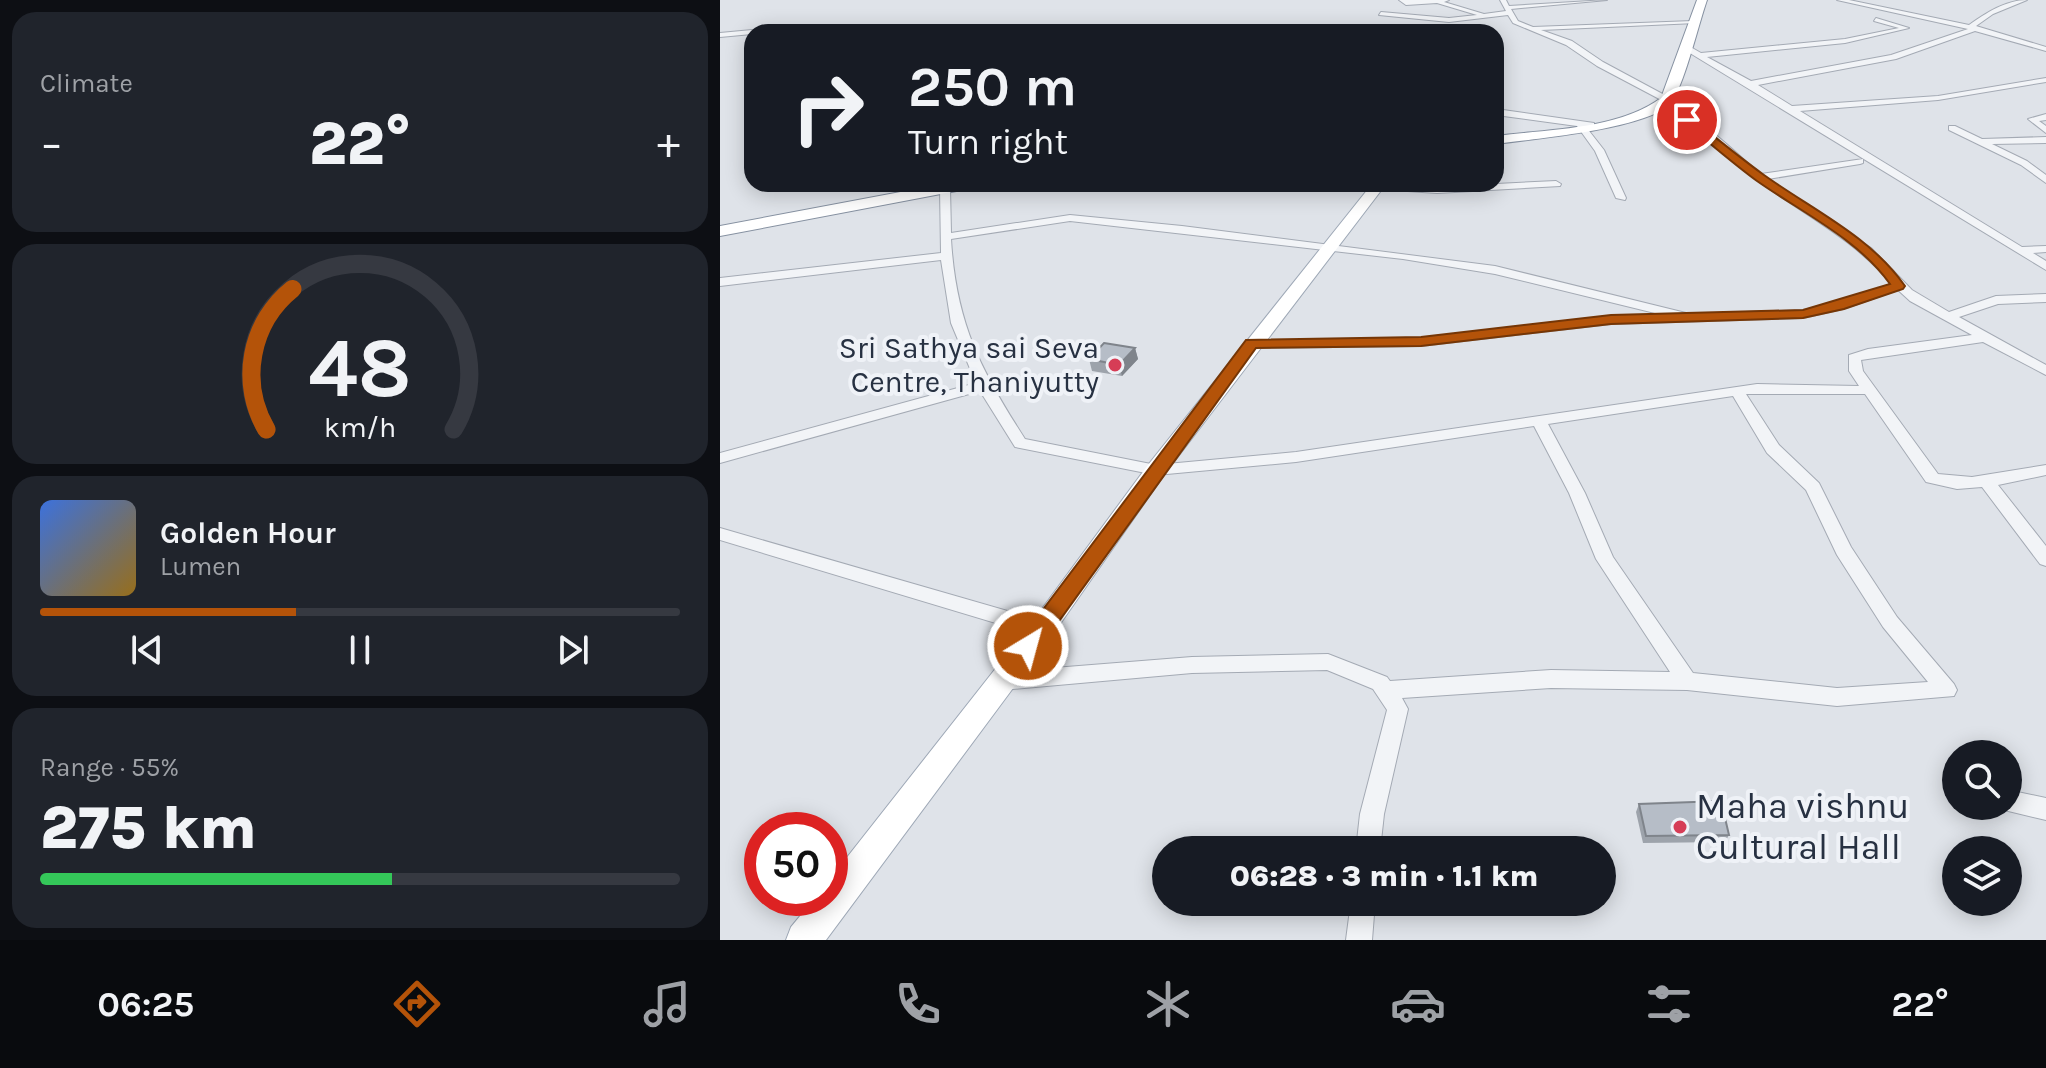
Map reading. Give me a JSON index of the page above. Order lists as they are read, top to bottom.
{
  "places": ["Sri Sathya sai Seva Centre, Thaniyutty", "Maha vishnu Cultural Hall"],
  "page": {
    "tile": [
      "Climate",
      ["Range · 55%", "275 km"]
    ],
    "turn": ["250 m", "Turn right"],
    "heat": ["−", "22°", "+"],
    "song": ["Golden Hour", "Lumen"],
    "limit": "50",
    "trip": "06:28 · 3 min · 1.1 km",
    "tabs": ["06:25", "22°"],
    "gauge": ["48", "km/h"]
  }
}
